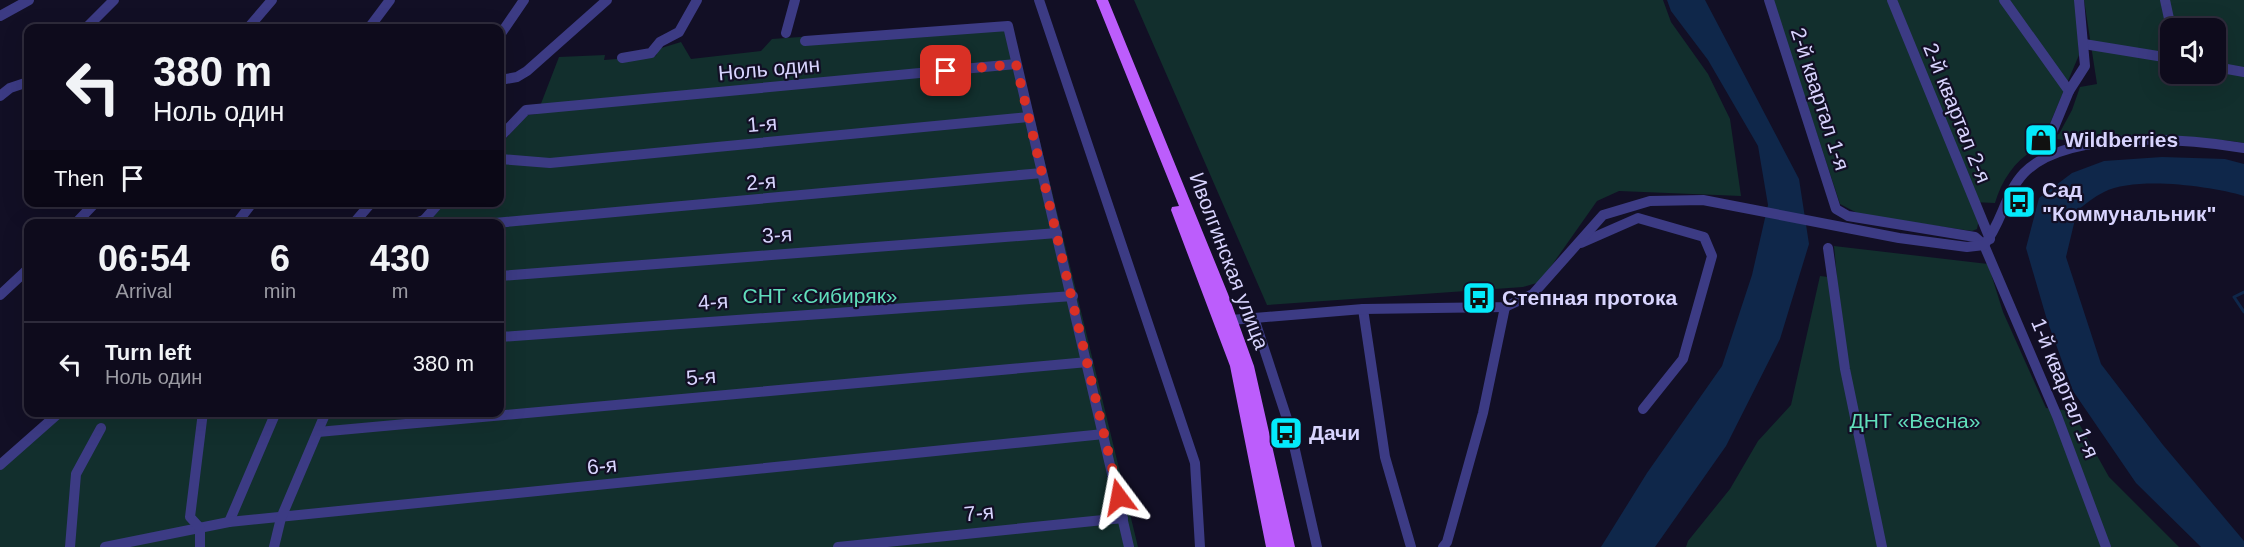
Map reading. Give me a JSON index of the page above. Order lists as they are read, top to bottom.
{
  "streets": {
    "main road": ["Иволгинская улица"],
    "street": [
      "Ноль один",
      "2-й квартал 1-я",
      "2-й квартал 2-я",
      "1-я",
      "2-я",
      "3-я",
      "4-я",
      "5-я",
      "1-й квартал 1-я",
      "6-я",
      "7-я"
    ]
  },
  "crossings": [
    ["2-й квартал 1-я", "2-й квартал 2-я"],
    ["2-й квартал 1-я", "1-й квартал 1-я"],
    ["2-й квартал 2-я", "1-й квартал 1-я"]
  ],
  "parks": ["СНТ «Сибиряк»", "ДНТ «Весна»"],
  "places": {
    "shop": ["Wildberries"],
    "bus stop": ["Сад \"Коммунальник\"", "Степная протока", "Дачи"]
  },
  "page": {
    "turn": ["380 m", "Ноль один"],
    "then": "Then",
    "eta": [
      "06:54",
      "Arrival",
      "6",
      "min",
      "430",
      "m"
    ],
    "list": [
      {
        "name": "Turn left",
        "note": "Ноль один",
        "value": "380 m"
      }
    ]
  }
}
